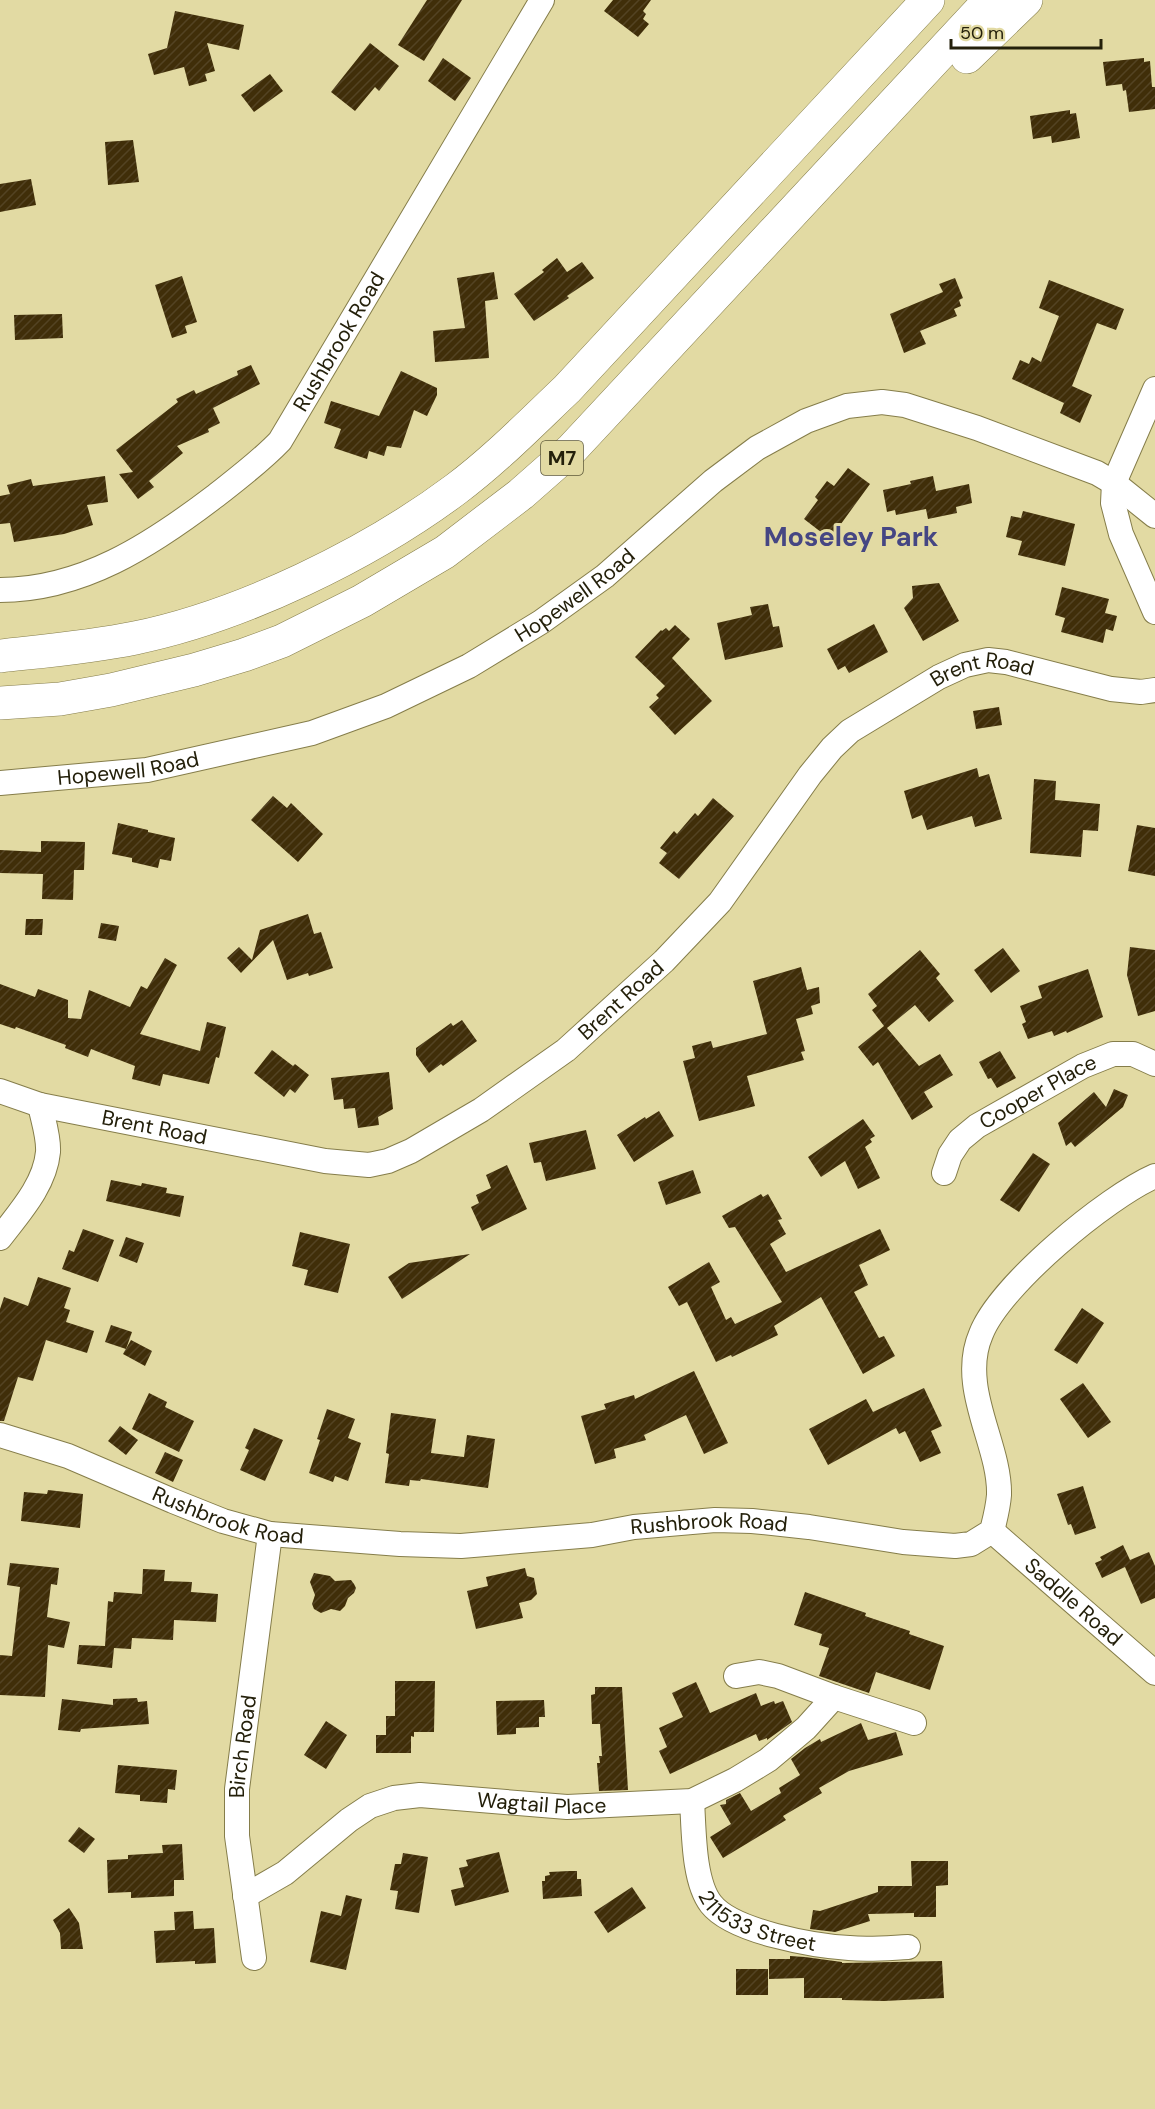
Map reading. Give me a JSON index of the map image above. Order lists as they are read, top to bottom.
{
  "streets": {
    "highway": ["M7"],
    "street": [
      "Rushbrook Road",
      "Hopewell Road",
      "Brent Road",
      "Cooper Place",
      "Saddle Road",
      "Birch Road",
      "Wagtail Place",
      "211533 Street"
    ]
  },
  "crossings": [
    ["Rushbrook Road", "Saddle Road"],
    ["Rushbrook Road", "Birch Road"],
    ["Birch Road", "Wagtail Place"],
    ["Wagtail Place", "211533 Street"]
  ],
  "districts": ["Moseley Park"],
  "scale_bar": "50 m"
}
